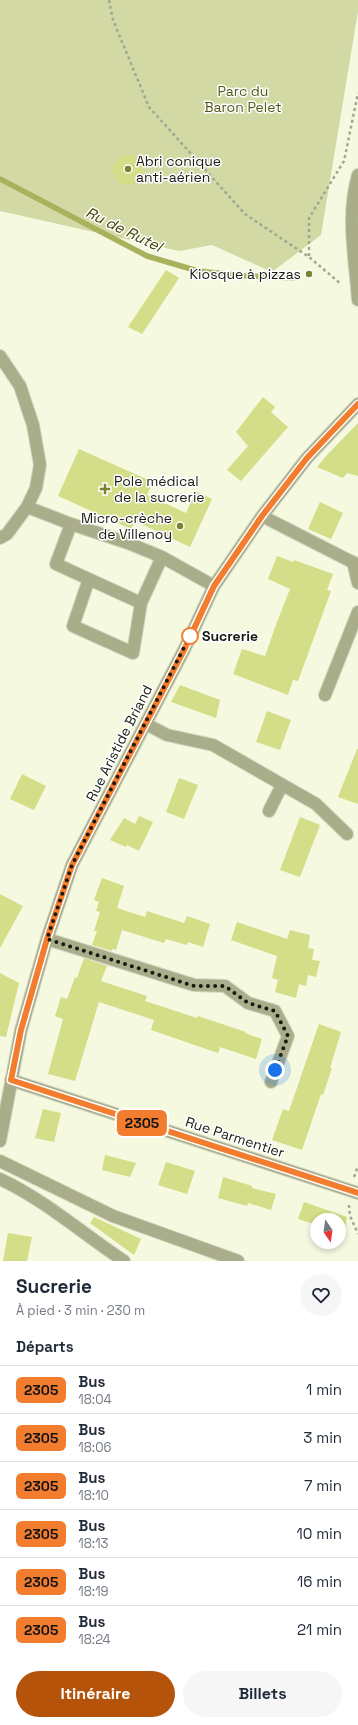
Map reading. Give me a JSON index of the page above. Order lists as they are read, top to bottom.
{
  "streets": {
    "street": ["Rue Aristide Briand", "Rue Parmentier"]
  },
  "crossings": [
    ["Rue Aristide Briand", "Rue Parmentier"]
  ],
  "water": ["Ru de Rutel"],
  "parks": ["Parc du Baron Pelet"],
  "places": {
    "other": [
      "Abri conique anti-aérien",
      "Kiosque à pizzas",
      "Micro-crèche de Villenoy",
      "Sucrerie"
    ],
    "health": ["Pole médical de la sucrerie"]
  },
  "lines": ["bus line 2305"],
  "north": "bottom",
  "page": {
    "on_map": "2305",
    "heading": [
      ["Sucrerie", "À pied · 3 min · 230 m"],
      "Départs"
    ],
    "list": [
      {
        "mark": "2305",
        "name": "Bus",
        "note": "18:04",
        "value": "1 min"
      },
      {
        "mark": "2305",
        "name": "Bus",
        "note": "18:06",
        "value": "3 min"
      },
      {
        "mark": "2305",
        "name": "Bus",
        "note": "18:10",
        "value": "7 min"
      },
      {
        "mark": "2305",
        "name": "Bus",
        "note": "18:13",
        "value": "10 min"
      },
      {
        "mark": "2305",
        "name": "Bus",
        "note": "18:19",
        "value": "16 min"
      },
      {
        "mark": "2305",
        "name": "Bus",
        "note": "18:24",
        "value": "21 min"
      }
    ],
    "buttons": ["Itinéraire", "Billets"]
  }
}
